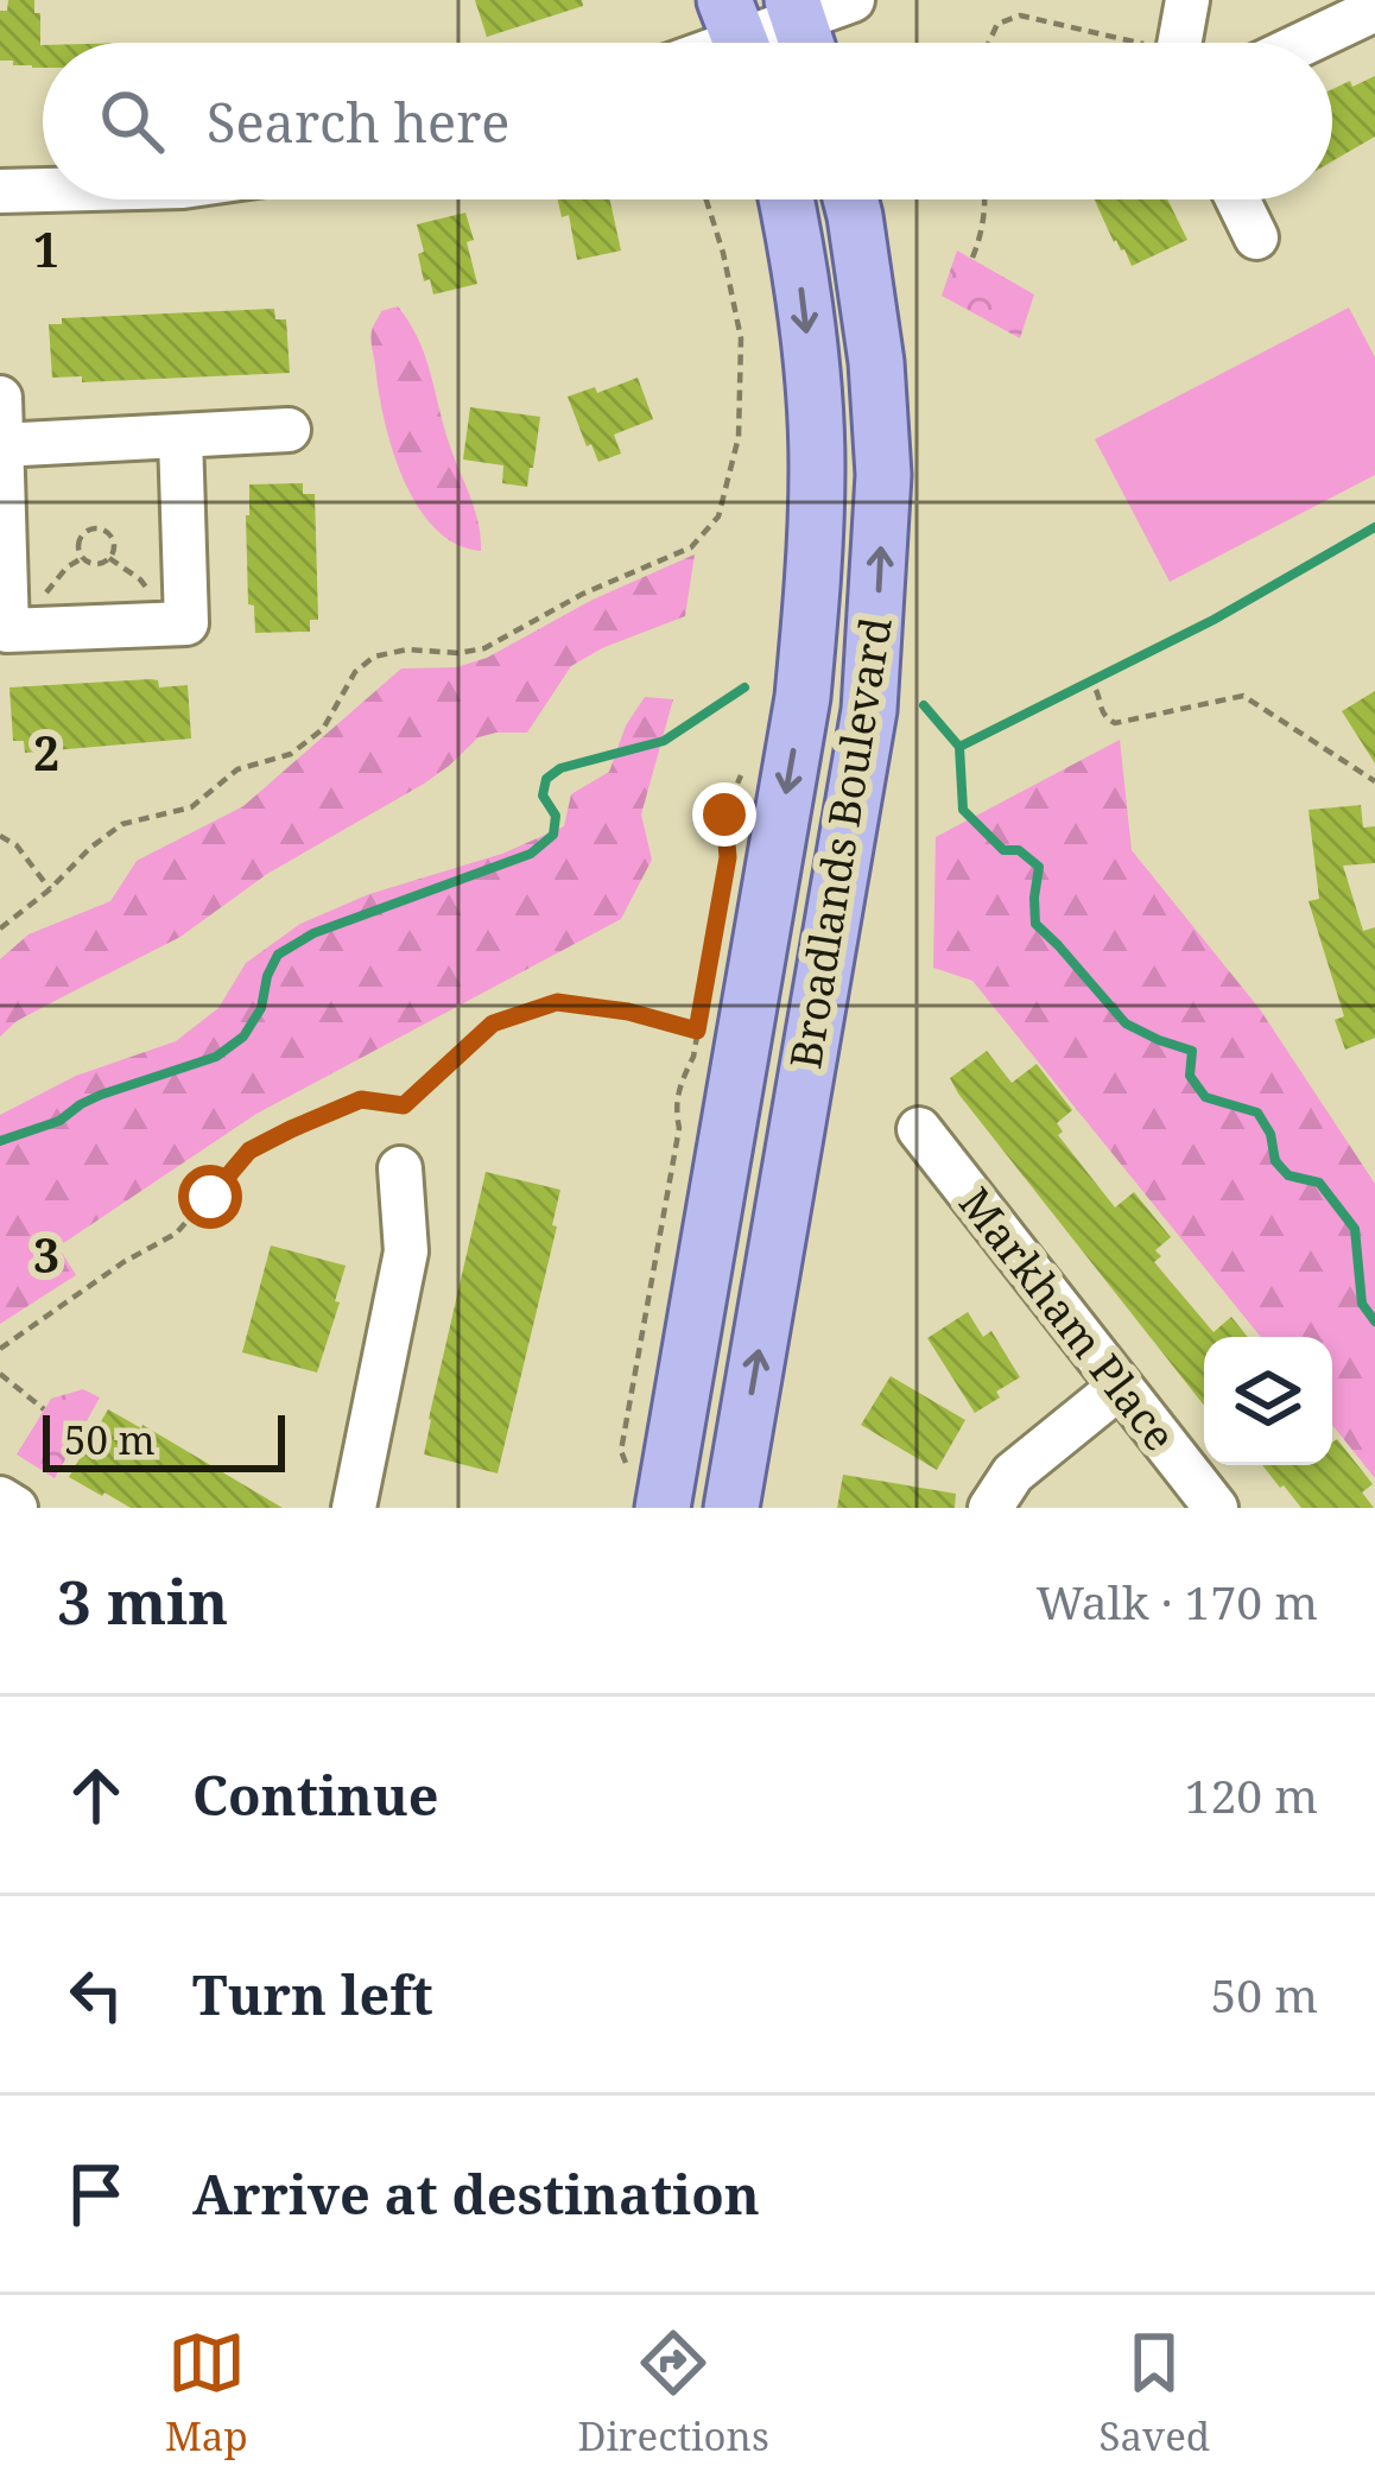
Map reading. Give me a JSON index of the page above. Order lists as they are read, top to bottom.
{
  "streets": {
    "main road": ["Broadlands Boulevard"],
    "street": ["Markham Place"]
  },
  "scale_bar": "50 m",
  "page": {
    "search": "Search here",
    "scale": "50 m",
    "heading": ["3 min", "Walk · 170 m"],
    "list": [
      ["Continue", "120 m"],
      ["Turn left", "50 m"],
      "Arrive at destination"
    ],
    "nav": ["Map", "Directions", "Saved"]
  },
  "grid": {
    "rows": ["1", "2", "3"]
  }
}
